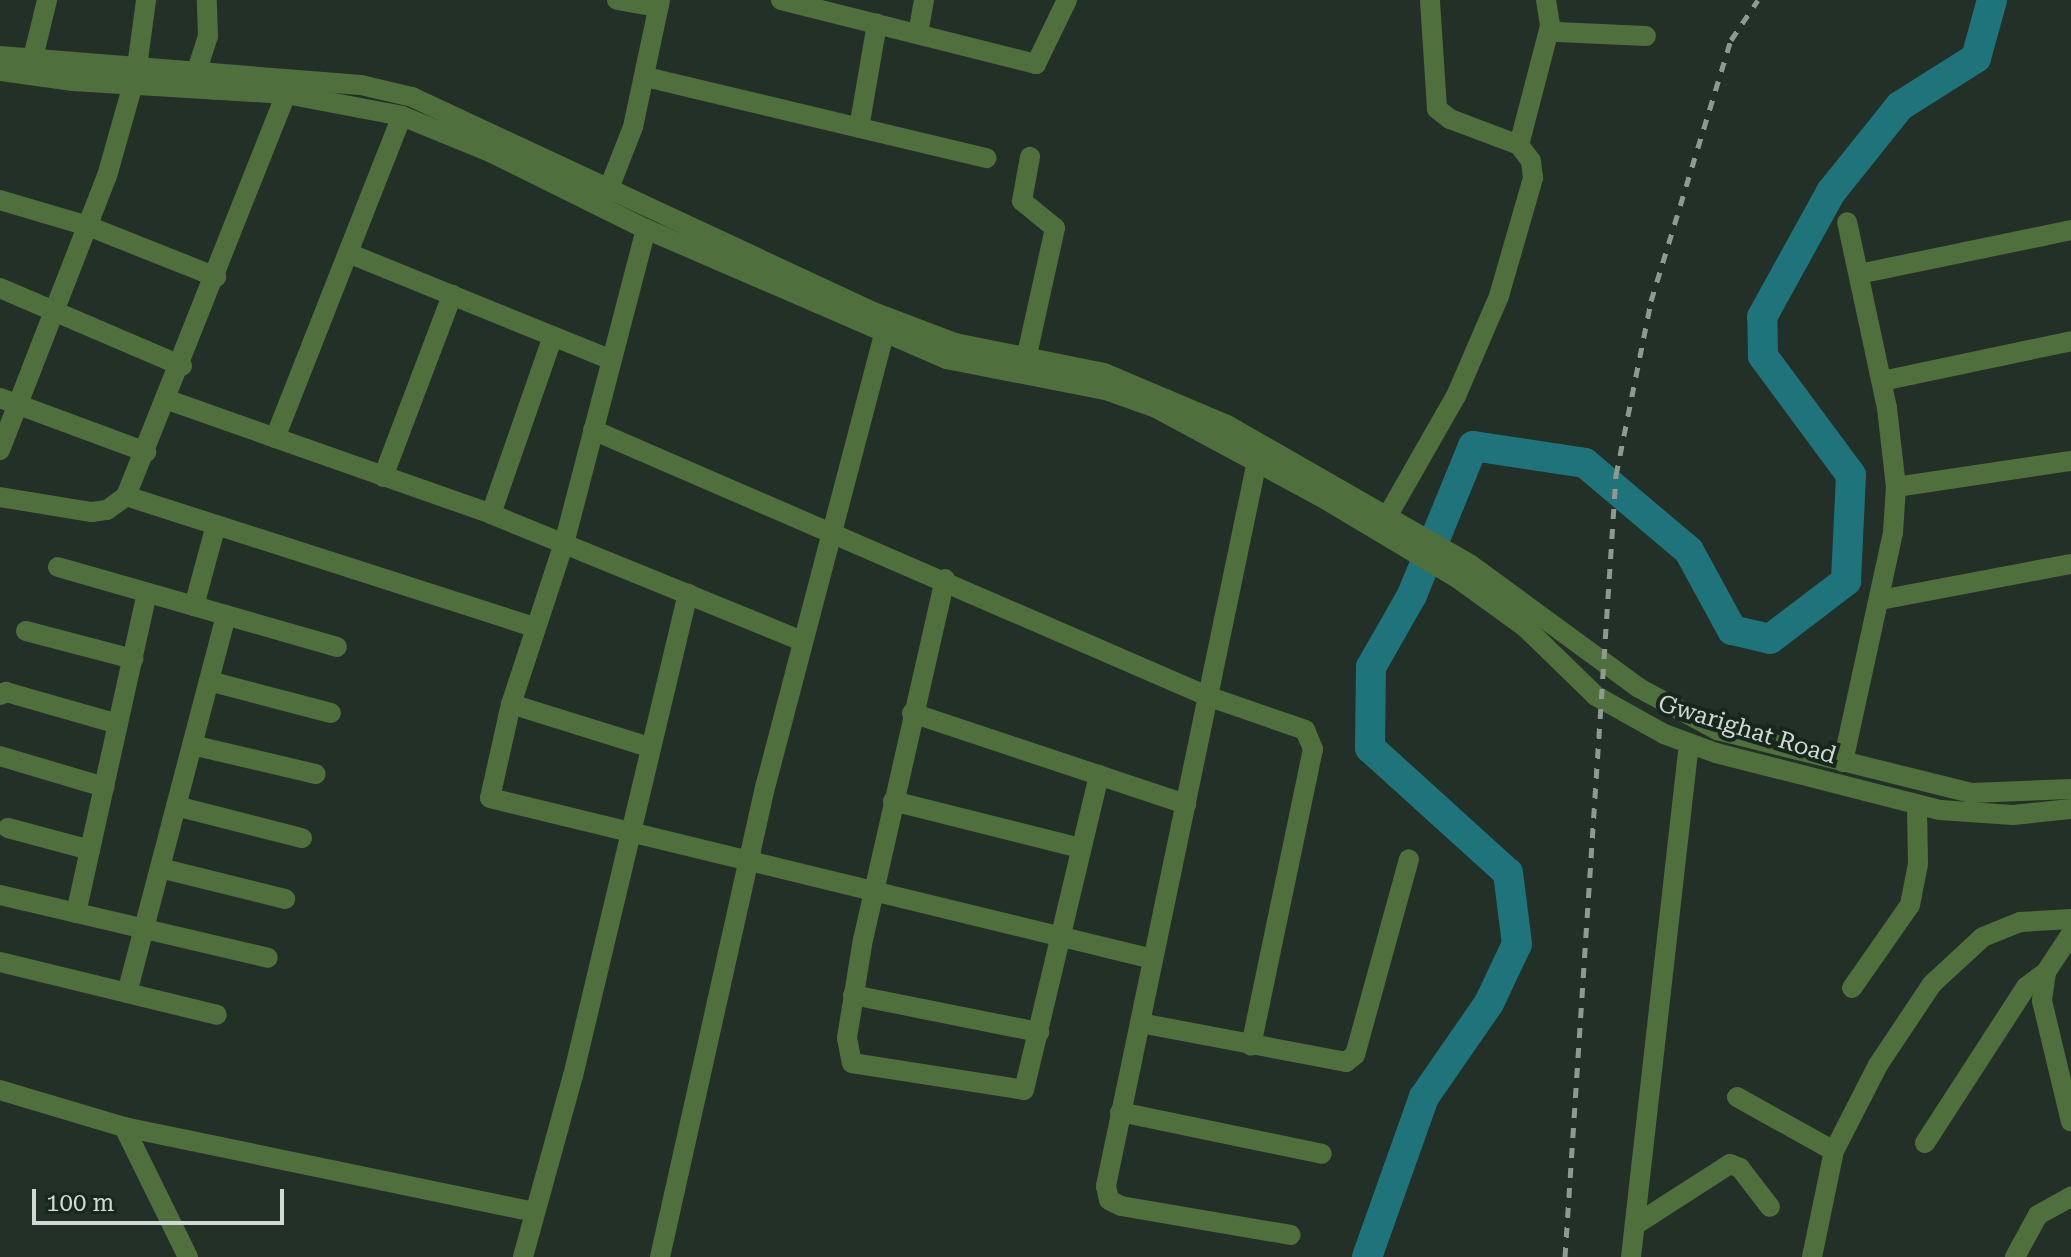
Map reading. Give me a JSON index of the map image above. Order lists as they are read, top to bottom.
{
  "streets": {
    "street": ["Gwarighat Road"]
  },
  "scale_bar": "100 m"
}
